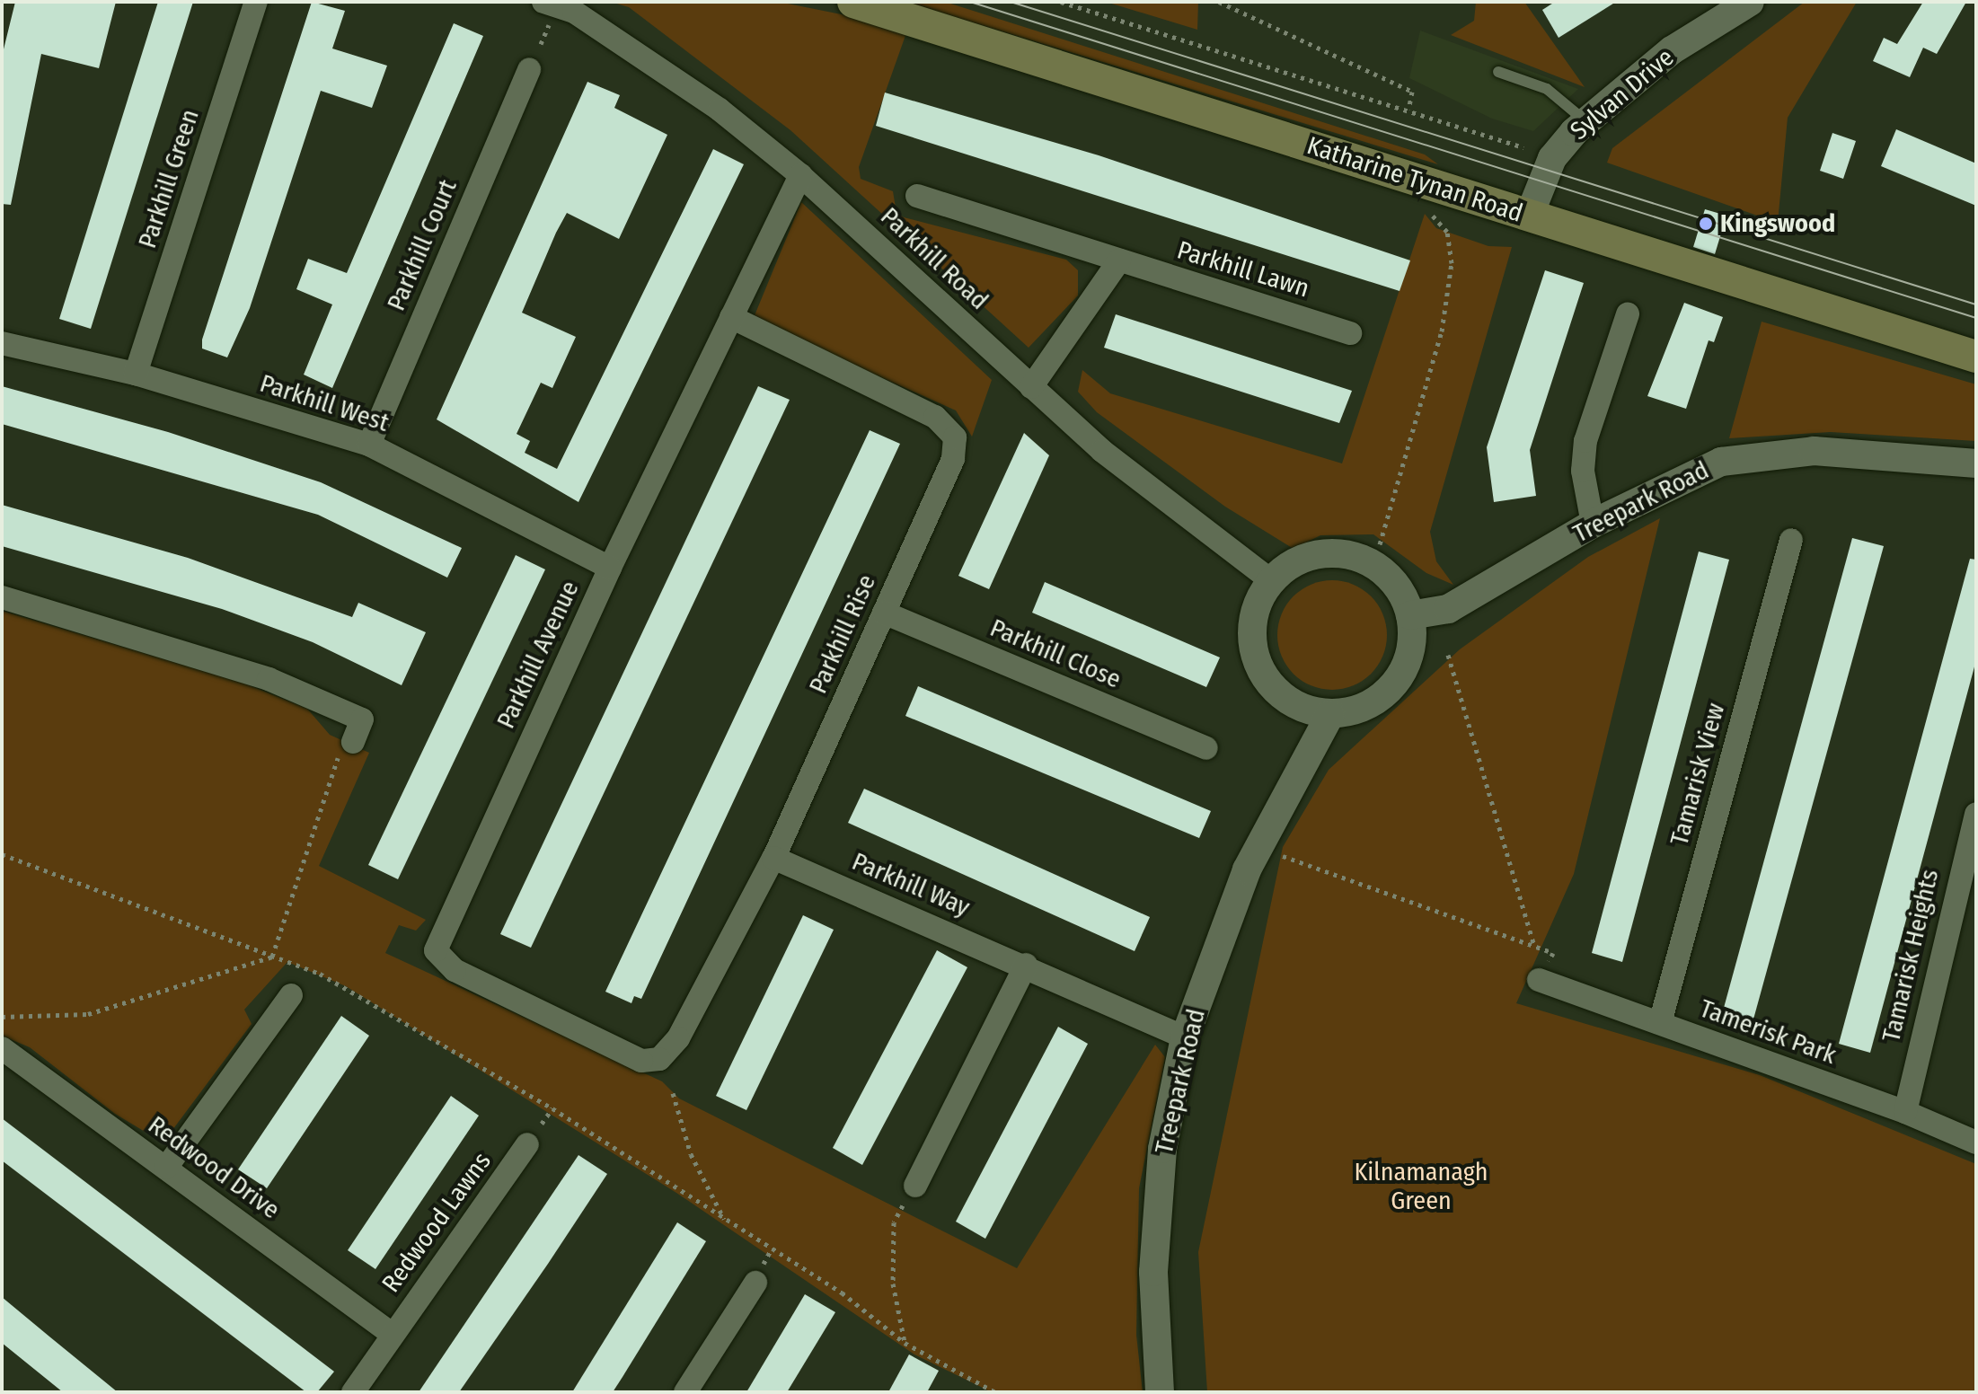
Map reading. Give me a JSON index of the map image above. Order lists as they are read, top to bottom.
{
  "streets": {
    "main road": ["Katharine Tynan Road"],
    "street": [
      "Sylvan Drive",
      "Parkhill Green",
      "Parkhill Court",
      "Parkhill Road",
      "Parkhill Lawn",
      "Parkhill West",
      "Treepark Road",
      "Parkhill Rise",
      "Parkhill Close",
      "Parkhill Avenue",
      "Tamarisk View",
      "Parkhill Way",
      "Tamarisk Heights",
      "Tamerisk Park",
      "Redwood Drive",
      "Redwood Lawns"
    ]
  },
  "crossings": [
    ["Sylvan Drive", "Katharine Tynan Road"],
    ["Parkhill Green", "Parkhill West"],
    ["Parkhill Court", "Parkhill West"],
    ["Parkhill Road", "Treepark Road"],
    ["Parkhill Road", "Parkhill Avenue"],
    ["Parkhill West", "Parkhill Avenue"],
    ["Treepark Road", "Parkhill Way"],
    ["Parkhill Rise", "Parkhill Close"],
    ["Parkhill Rise", "Parkhill Avenue"],
    ["Parkhill Rise", "Parkhill Way"],
    ["Tamarisk View", "Tamerisk Park"],
    ["Tamarisk Heights", "Tamerisk Park"],
    ["Redwood Drive", "Redwood Lawns"]
  ],
  "parks": ["Kilnamanagh Green"],
  "places": ["Kingswood"]
}
